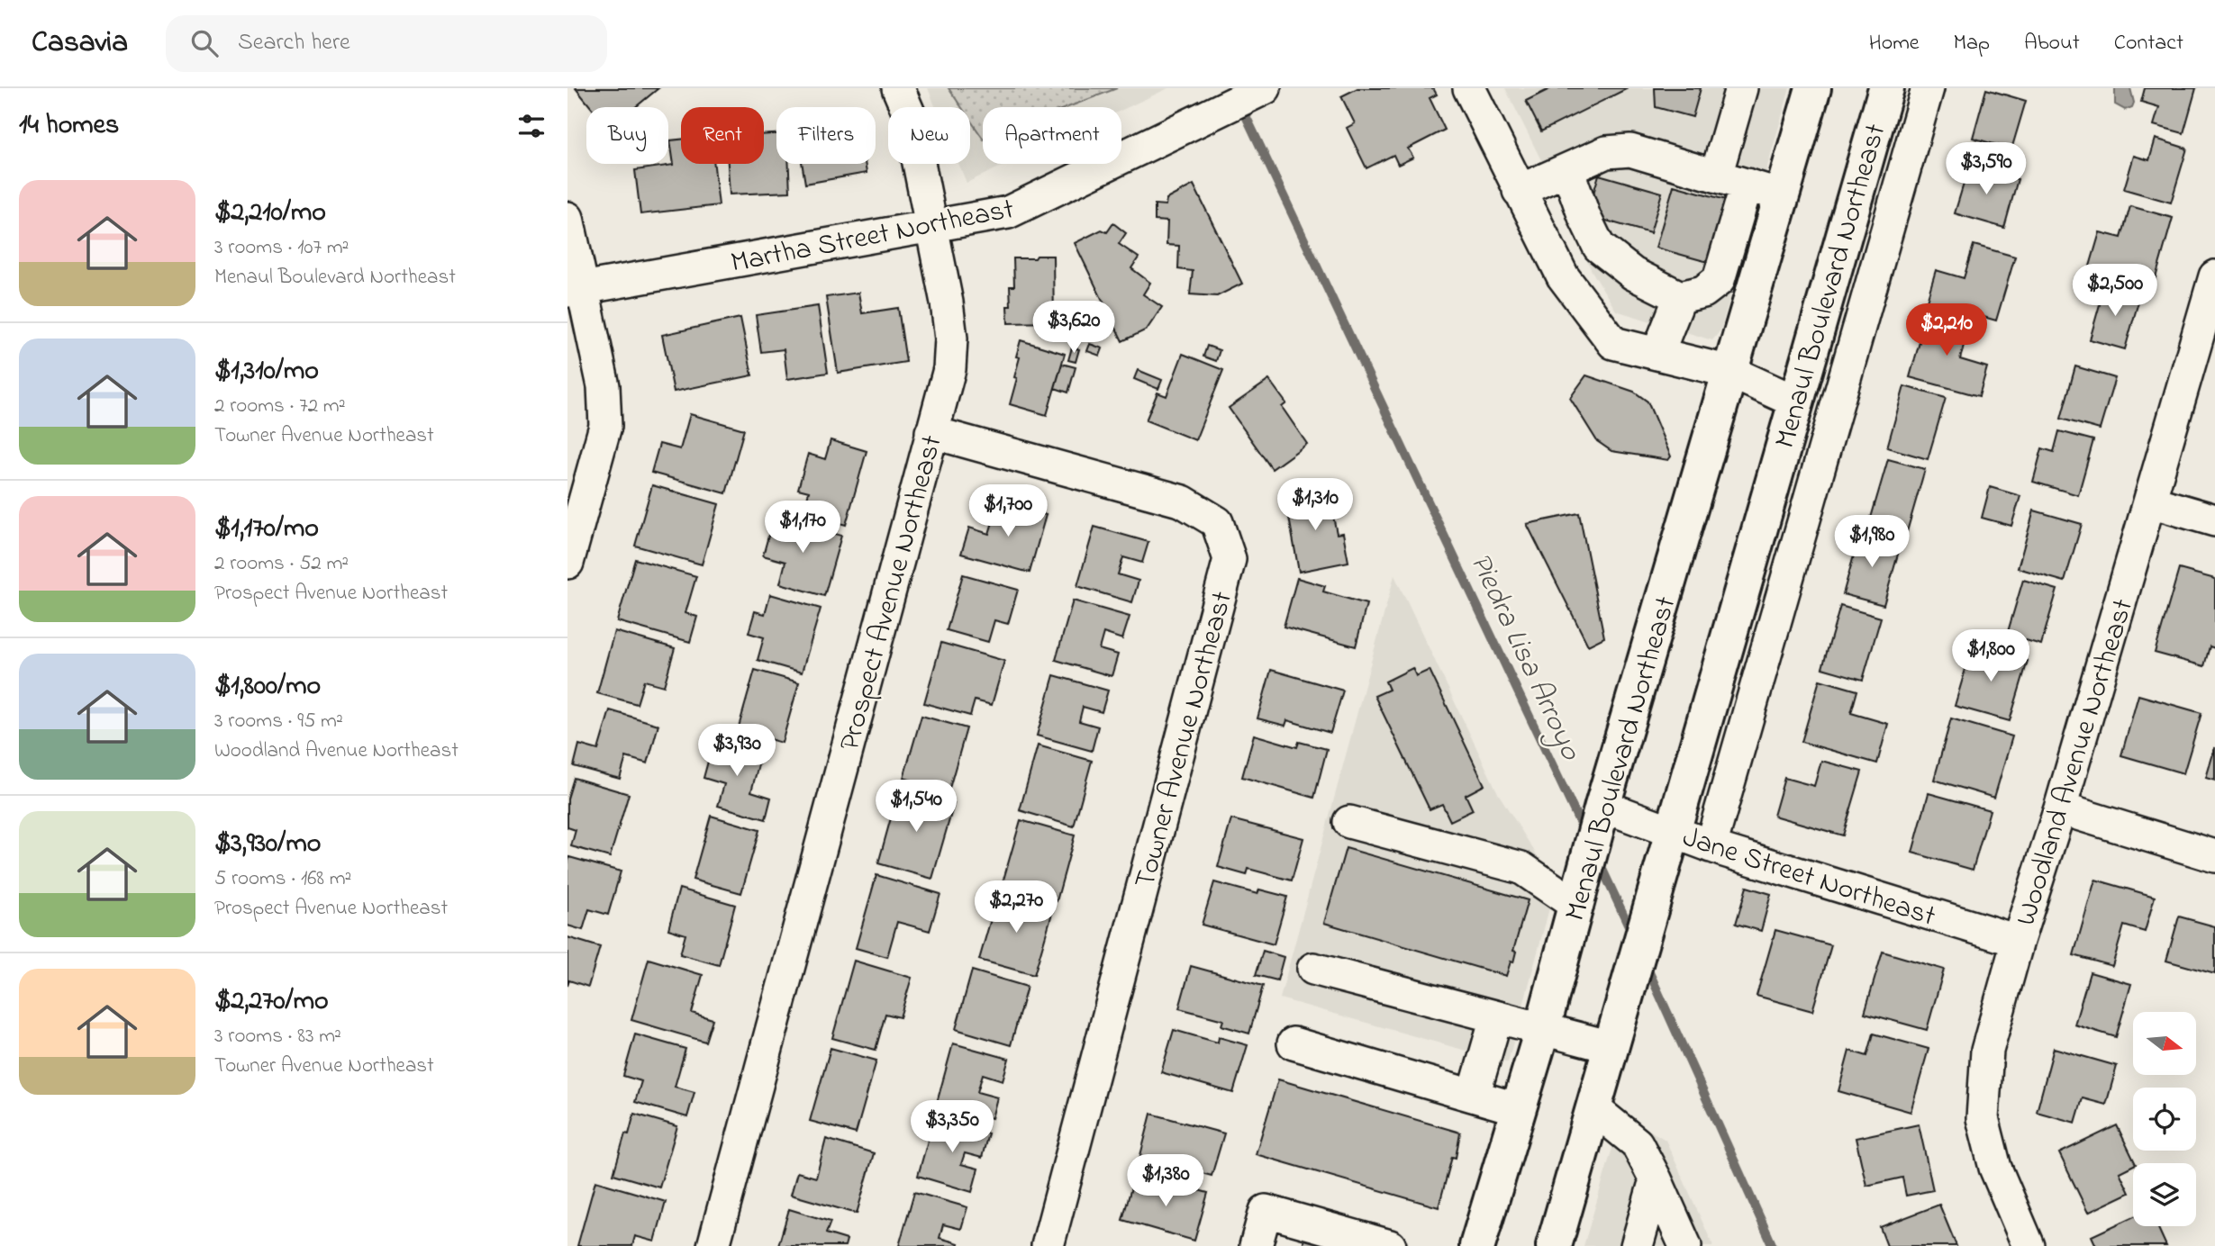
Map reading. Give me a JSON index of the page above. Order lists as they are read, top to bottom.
{
  "streets": {
    "main road": ["Menaul Boulevard Northeast"],
    "street": [
      "Martha Street Northeast",
      "Prospect Avenue Northeast",
      "Towner Avenue Northeast",
      "Woodland Avenue Northeast",
      "Jane Street Northeast"
    ]
  },
  "crossings": [
    ["Martha Street Northeast", "Prospect Avenue Northeast"],
    ["Menaul Boulevard Northeast", "Jane Street Northeast"],
    ["Prospect Avenue Northeast", "Towner Avenue Northeast"],
    ["Woodland Avenue Northeast", "Jane Street Northeast"]
  ],
  "water": ["Piedra Lisa Arroyo"],
  "north": "right",
  "page": {
    "header": "Casavia",
    "search": "Search here",
    "nav": [
      "Home",
      "Map",
      "About",
      "Contact"
    ],
    "heading": "14 homes",
    "chip": [
      "Buy",
      "Rent",
      "Filters",
      "New",
      "Apartment"
    ],
    "price": [
      "$3,590",
      "$2,500",
      "$3,620",
      "$2,210",
      "$1,310",
      "$1,700",
      "$1,170",
      "$1,980",
      "$1,800",
      "$3,930",
      "$1,540",
      "$2,270",
      "$3,350",
      "$1,380"
    ],
    "list": [
      {
        "name": "$2,210/mo",
        "note": "3 rooms · 107 m² · Menaul Boulevard Northeast"
      },
      {
        "name": "$1,310/mo",
        "note": "2 rooms · 72 m² · Towner Avenue Northeast"
      },
      {
        "name": "$1,170/mo",
        "note": "2 rooms · 52 m² · Prospect Avenue Northeast"
      },
      {
        "name": "$1,800/mo",
        "note": "3 rooms · 95 m² · Woodland Avenue Northeast"
      },
      {
        "name": "$3,930/mo",
        "note": "5 rooms · 168 m² · Prospect Avenue Northeast"
      },
      {
        "name": "$2,270/mo",
        "note": "3 rooms · 83 m² · Towner Avenue Northeast"
      }
    ]
  }
}
